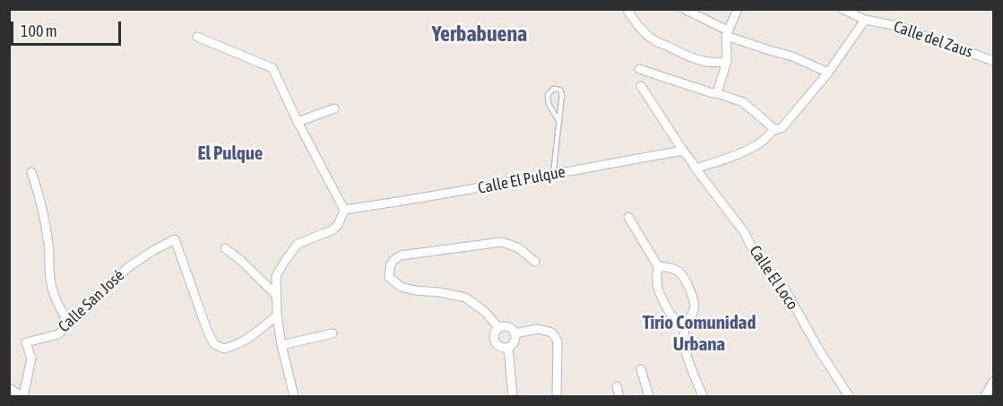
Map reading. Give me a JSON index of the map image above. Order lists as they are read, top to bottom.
{
  "streets": {
    "street": [
      "Calle del Zaus",
      "Calle El Pulque",
      "Calle El Loco",
      "Calle San José"
    ]
  },
  "districts": ["Yerbabuena", "El Pulque", "Tirio Comunidad Urbana"],
  "scale_bar": "100 m"
}
